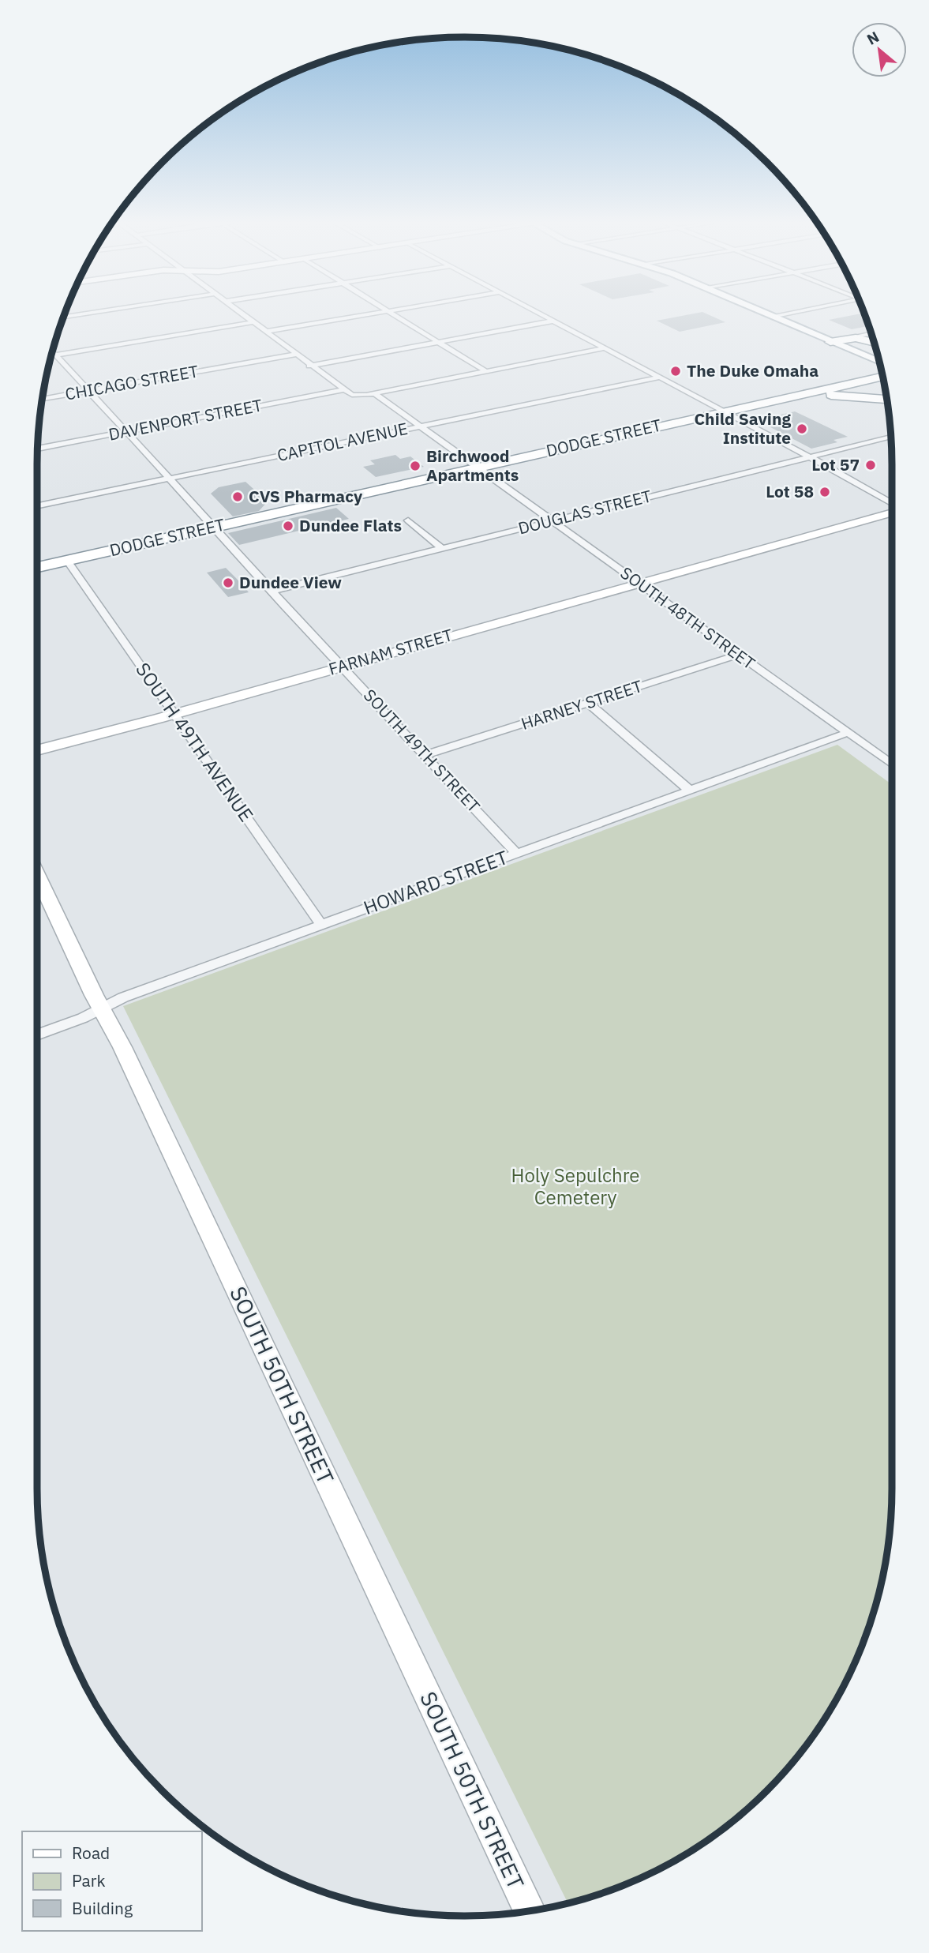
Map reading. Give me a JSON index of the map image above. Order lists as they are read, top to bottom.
{
  "streets": {
    "highway": ["DODGE STREET"],
    "main road": ["FARNAM STREET", "SOUTH 50TH STREET"],
    "street": [
      "CHICAGO STREET",
      "DAVENPORT STREET",
      "CAPITOL AVENUE",
      "DOUGLAS STREET",
      "SOUTH 48TH STREET",
      "HARNEY STREET",
      "SOUTH 49TH AVENUE",
      "SOUTH 49TH STREET",
      "HOWARD STREET"
    ]
  },
  "crossings": [
    ["CHICAGO STREET", "SOUTH 49TH STREET"],
    ["DAVENPORT STREET", "SOUTH 49TH STREET"],
    ["DODGE STREET", "SOUTH 48TH STREET"],
    ["DODGE STREET", "SOUTH 49TH AVENUE"],
    ["DODGE STREET", "SOUTH 49TH STREET"],
    ["CAPITOL AVENUE", "SOUTH 48TH STREET"],
    ["CAPITOL AVENUE", "SOUTH 49TH STREET"],
    ["DOUGLAS STREET", "SOUTH 48TH STREET"],
    ["DOUGLAS STREET", "SOUTH 49TH STREET"],
    ["SOUTH 48TH STREET", "FARNAM STREET"],
    ["SOUTH 48TH STREET", "HARNEY STREET"],
    ["SOUTH 48TH STREET", "HOWARD STREET"],
    ["FARNAM STREET", "SOUTH 49TH AVENUE"],
    ["FARNAM STREET", "SOUTH 49TH STREET"],
    ["HARNEY STREET", "SOUTH 49TH STREET"],
    ["SOUTH 49TH AVENUE", "HOWARD STREET"],
    ["SOUTH 49TH STREET", "HOWARD STREET"],
    ["HOWARD STREET", "SOUTH 50TH STREET"]
  ],
  "parks": ["Holy Sepulchre Cemetery"],
  "places": [
    "The Duke Omaha",
    "Child Saving Institute",
    "Lot 57",
    "Birchwood Apartments",
    "Lot 58",
    "CVS Pharmacy",
    "Dundee Flats",
    "Dundee View"
  ],
  "legend": ["Road", "Park", "Building"],
  "north": "top left"
}
